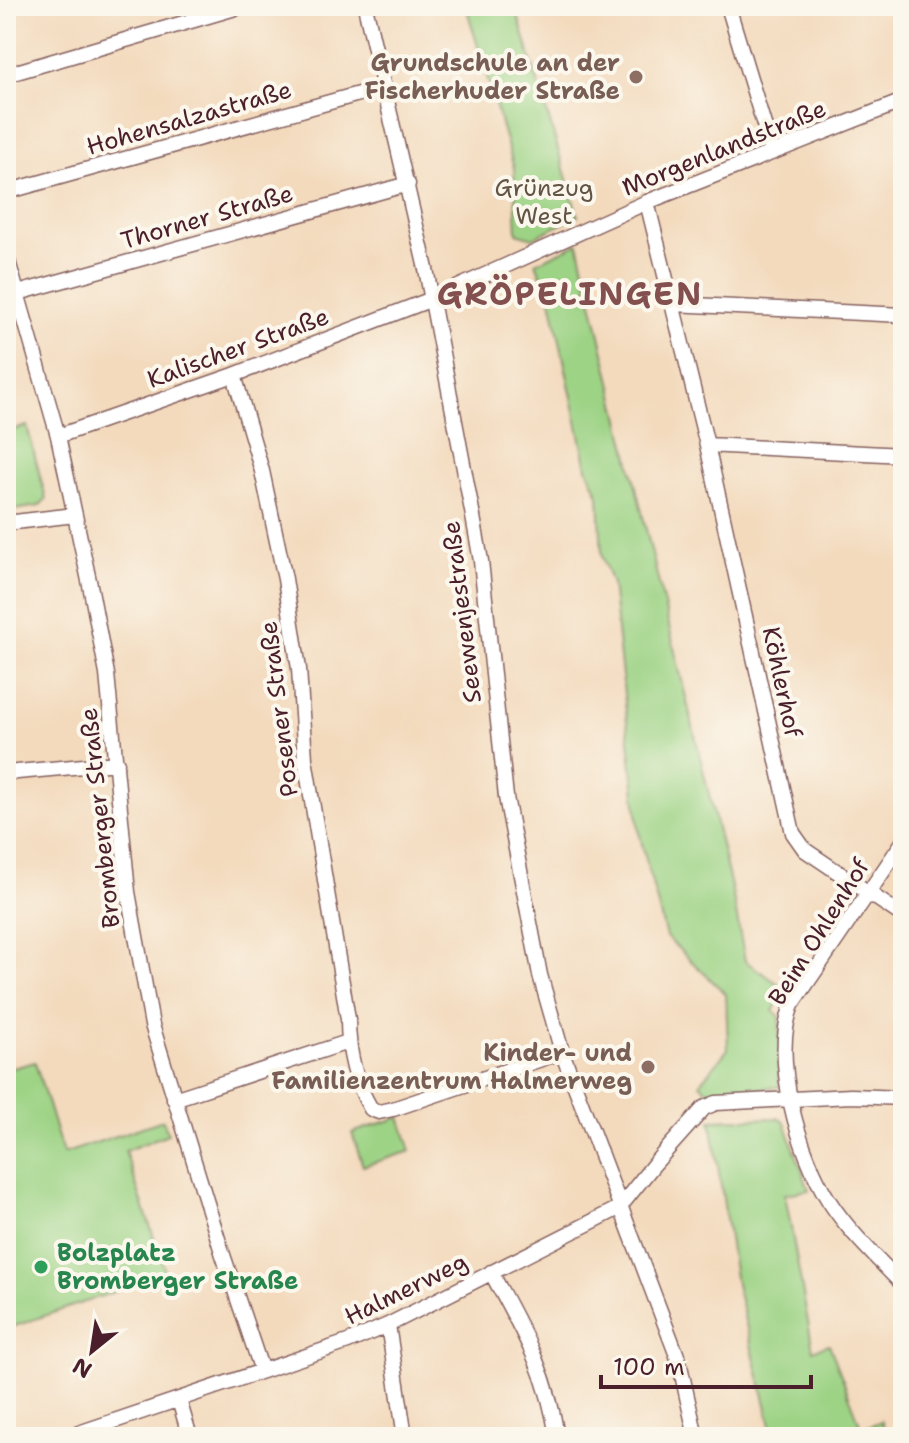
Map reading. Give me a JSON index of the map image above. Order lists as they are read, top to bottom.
{
  "streets": {
    "street": [
      "Hohensalzastraße",
      "Morgenlandstraße",
      "Thorner Straße",
      "Kalischer Straße",
      "Seewenjestraße",
      "Köhlerhof",
      "Posener Straße",
      "Bromberger Straße",
      "Beim Ohlenhof",
      "Halmerweg"
    ]
  },
  "crossings": [
    ["Hohensalzastraße", "Seewenjestraße"],
    ["Morgenlandstraße", "Kalischer Straße"],
    ["Morgenlandstraße", "Seewenjestraße"],
    ["Morgenlandstraße", "Köhlerhof"],
    ["Thorner Straße", "Seewenjestraße"],
    ["Thorner Straße", "Bromberger Straße"],
    ["Kalischer Straße", "Seewenjestraße"],
    ["Kalischer Straße", "Posener Straße"],
    ["Kalischer Straße", "Bromberger Straße"],
    ["Seewenjestraße", "Posener Straße"],
    ["Seewenjestraße", "Halmerweg"],
    ["Köhlerhof", "Beim Ohlenhof"],
    ["Bromberger Straße", "Halmerweg"],
    ["Beim Ohlenhof", "Halmerweg"]
  ],
  "districts": ["GRÖPELINGEN"],
  "parks": ["Grünzug West"],
  "places": ["Grundschule an der Fischerhuder Straße", "Kinder- und Familienzentrum Halmerweg", "Bolzplatz Bromberger Straße"],
  "scale_bar": "100 m",
  "north": "bottom left"
}
